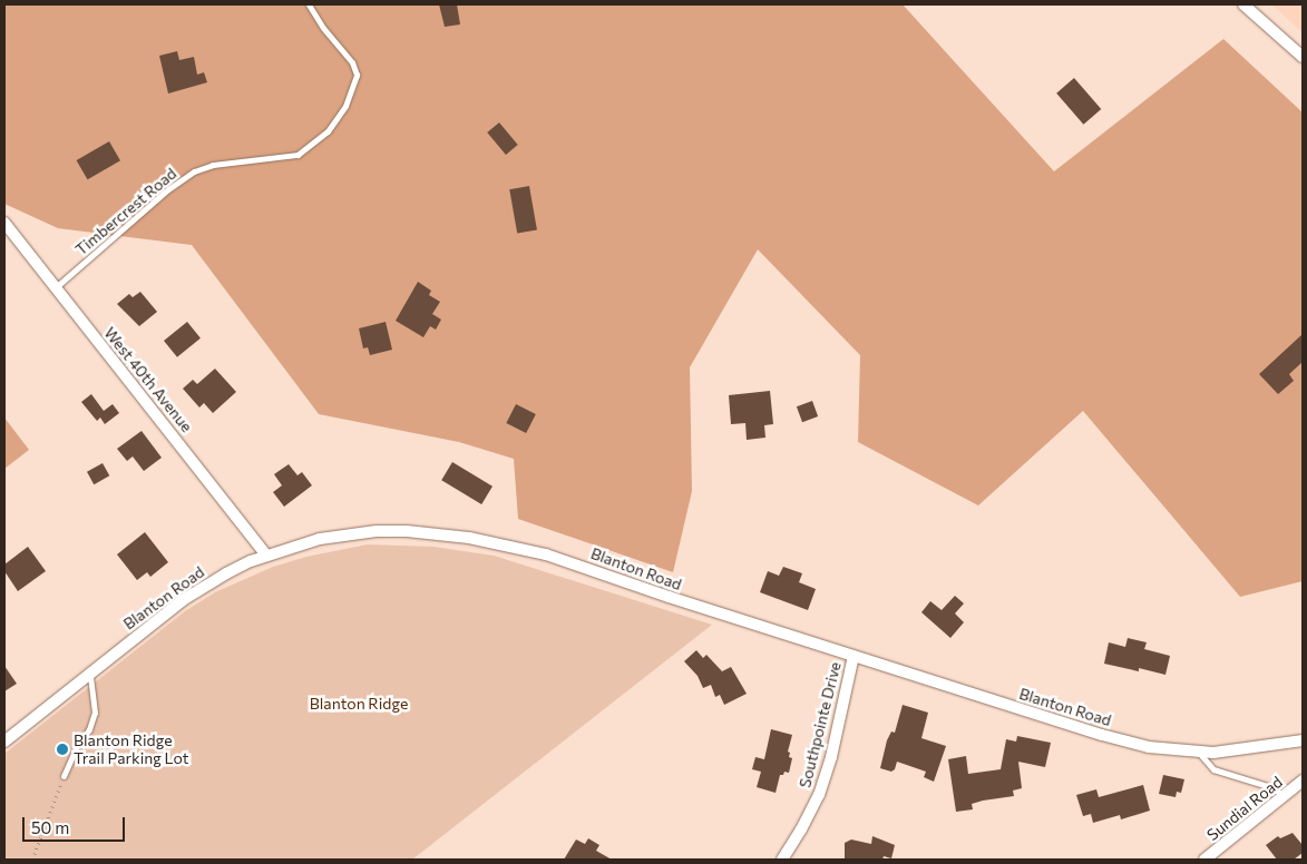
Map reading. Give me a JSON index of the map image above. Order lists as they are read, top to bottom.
{
  "streets": {
    "street": [
      "West 40th Avenue",
      "Blanton Road",
      "Southpointe Drive",
      "Sundial Road"
    ],
    "lane": ["Timbercrest Road"]
  },
  "crossings": [
    ["Timbercrest Road", "West 40th Avenue"],
    ["West 40th Avenue", "Blanton Road"],
    ["Blanton Road", "Southpointe Drive"]
  ],
  "parks": ["Blanton Ridge"],
  "places": ["Blanton Ridge Trail Parking Lot"],
  "scale_bar": "50 m"
}
